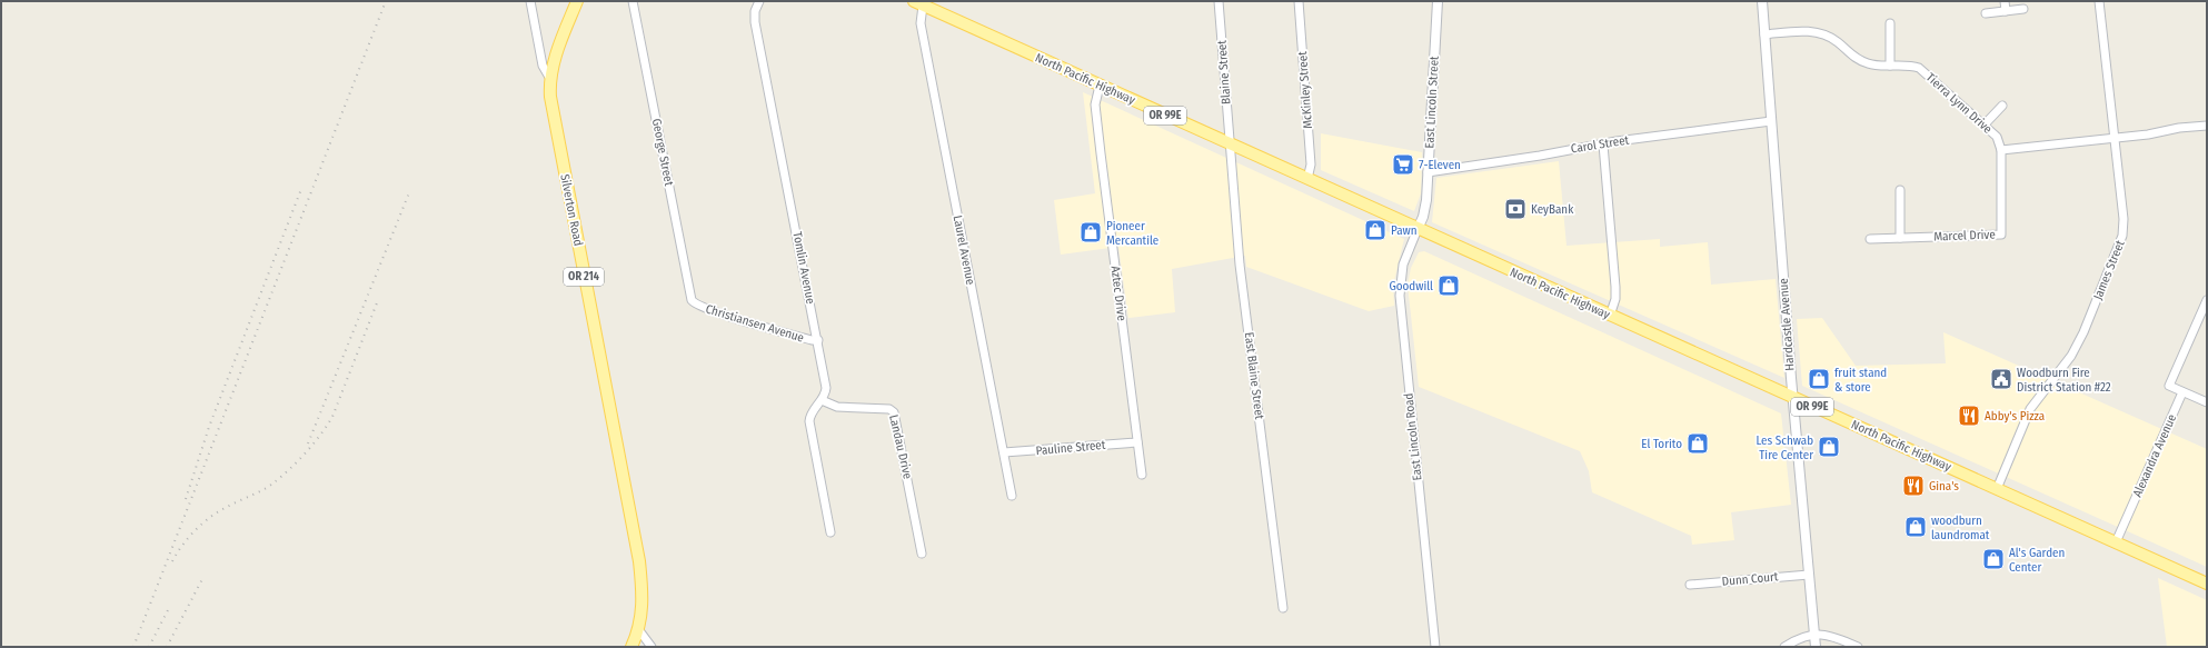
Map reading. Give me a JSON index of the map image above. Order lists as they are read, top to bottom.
{
  "streets": {
    "main road": [
      "North Pacific Highway",
      "OR 99E",
      "Silverton Road",
      "OR 214"
    ],
    "street": [
      "Blaine Street",
      "McKinley Street",
      "East Lincoln Street",
      "Tierra Lynn Drive",
      "Carol Street",
      "George Street",
      "Marcel Drive",
      "Laurel Avenue",
      "Tomlin Avenue",
      "James Street",
      "Aztec Drive",
      "Christiansen Avenue",
      "Hardcastle Avenue",
      "East Blaine Street",
      "East Lincoln Road",
      "Landau Drive",
      "Pauline Street",
      "Alexandra Avenue",
      "Dunn Court"
    ]
  },
  "crossings": [
    ["Blaine Street", "North Pacific Highway"],
    ["Blaine Street", "East Blaine Street"],
    ["North Pacific Highway", "McKinley Street"],
    ["North Pacific Highway", "East Lincoln Street"],
    ["North Pacific Highway", "Laurel Avenue"],
    ["North Pacific Highway", "James Street"],
    ["North Pacific Highway", "Aztec Drive"],
    ["North Pacific Highway", "Hardcastle Avenue"],
    ["North Pacific Highway", "East Blaine Street"],
    ["North Pacific Highway", "East Lincoln Road"],
    ["North Pacific Highway", "Alexandra Avenue"],
    ["East Lincoln Street", "Carol Street"],
    ["East Lincoln Street", "East Lincoln Road"],
    ["Tierra Lynn Drive", "Marcel Drive"],
    ["Tierra Lynn Drive", "Hardcastle Avenue"],
    ["Carol Street", "Hardcastle Avenue"],
    ["George Street", "Christiansen Avenue"],
    ["Silverton Road", "OR 214"],
    ["Laurel Avenue", "Pauline Street"],
    ["Tomlin Avenue", "Christiansen Avenue"],
    ["Tomlin Avenue", "Landau Drive"],
    ["Aztec Drive", "Pauline Street"],
    ["Hardcastle Avenue", "Dunn Court"]
  ],
  "places": {
    "supermarket": ["7-Eleven"],
    "bank": ["KeyBank"],
    "shop": [
      "Pawn",
      "Pioneer Mercantile",
      "Goodwill",
      "fruit stand & store",
      "El Torito",
      "Les Schwab Tire Center",
      "woodburn laundromat",
      "Al's Garden Center"
    ],
    "public building": ["Woodburn Fire District Station #22"],
    "restaurant": ["Abby's Pizza", "Gina's"]
  }
}
